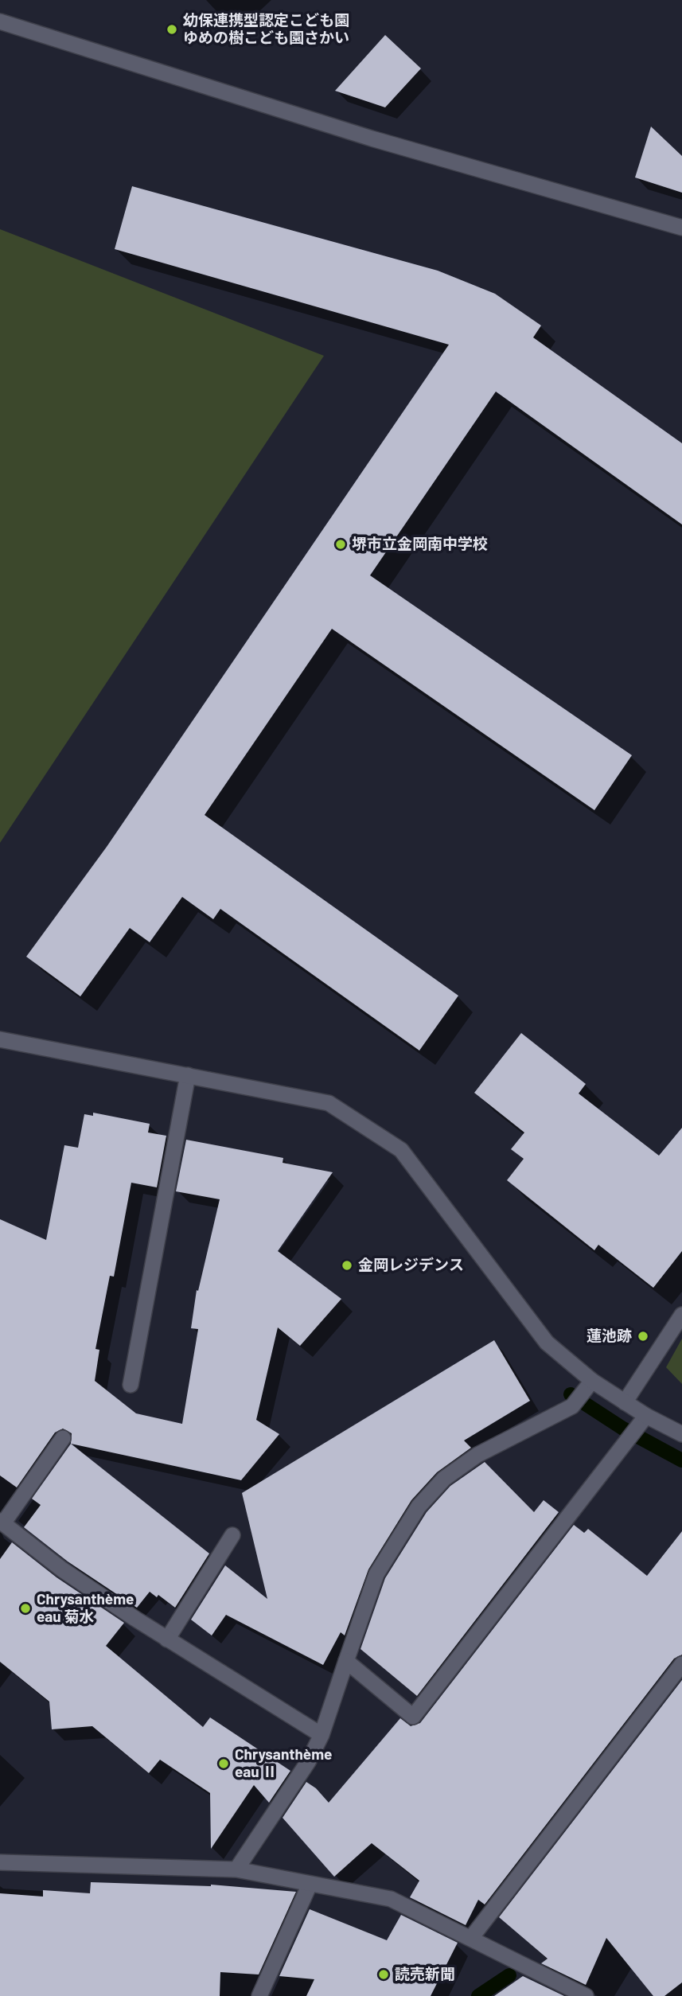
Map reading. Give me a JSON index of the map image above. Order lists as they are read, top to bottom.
{
  "places": [
    "幼保連携型認定こども園 ゆめの樹こども園さかい",
    "堺市立金岡南中学校",
    "金岡レジデンス",
    "蓮池跡",
    "Chrysanthème eau 菊水",
    "Chrysanthème eau Ⅱ",
    "読売新聞"
  ]
}
